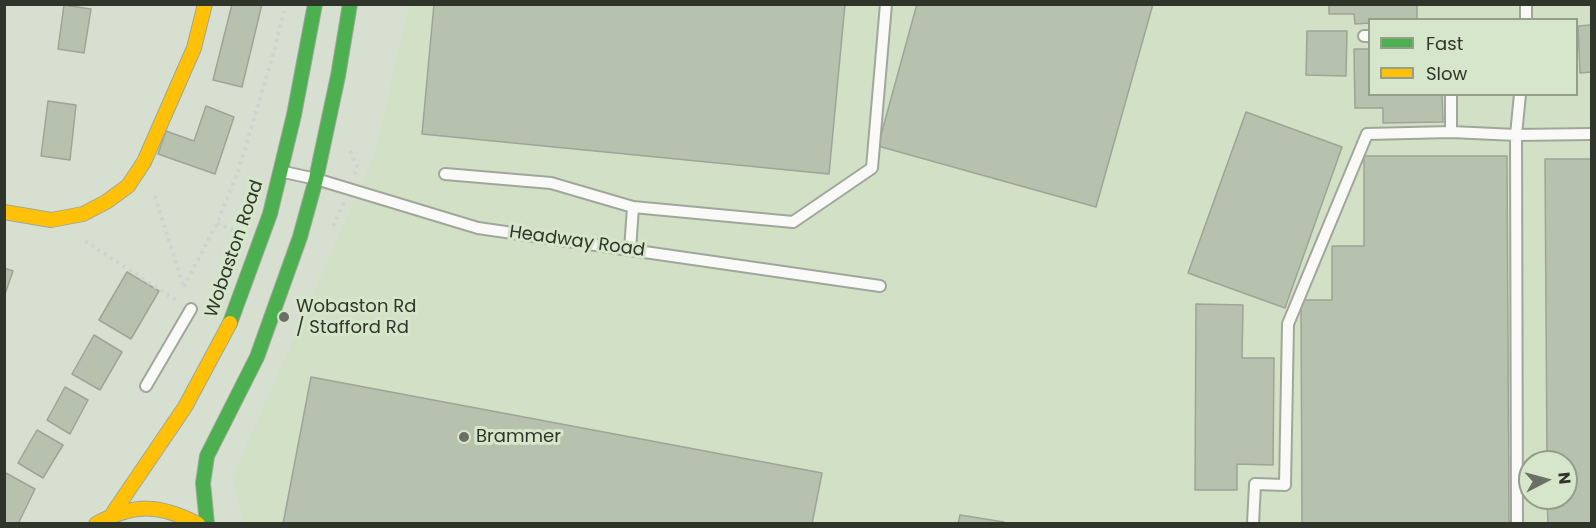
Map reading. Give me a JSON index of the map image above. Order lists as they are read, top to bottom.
{
  "streets": {
    "main road": ["Wobaston Road"],
    "lane": ["Headway Road"]
  },
  "crossings": [
    ["Headway Road", "Wobaston Road"]
  ],
  "places": ["Wobaston Rd / Stafford Rd", "Brammer"],
  "legend": ["Fast", "Slow"],
  "north": "right"
}
